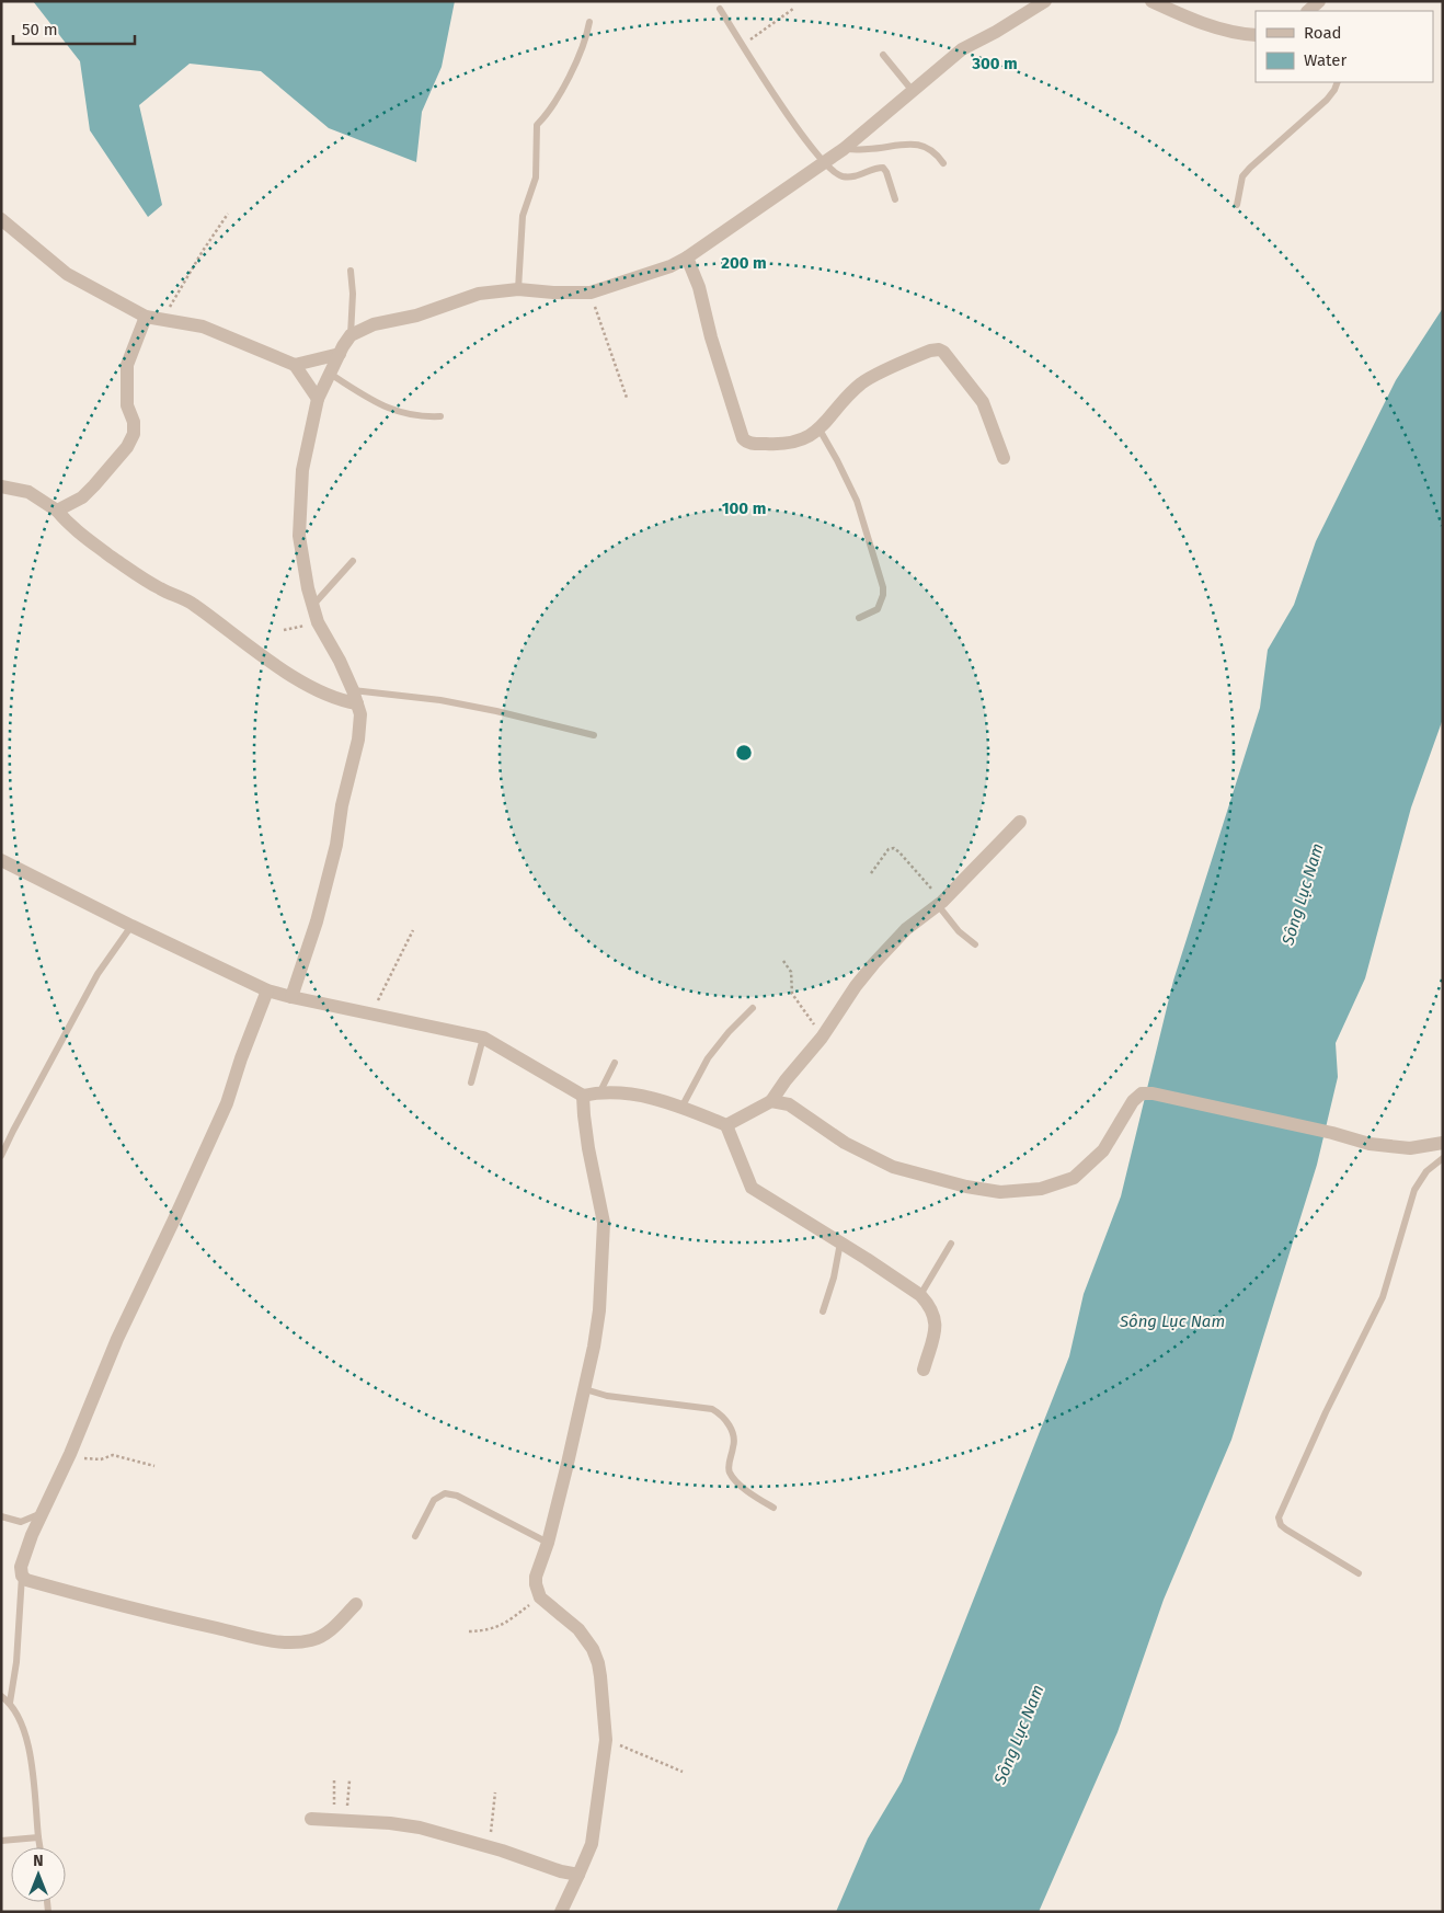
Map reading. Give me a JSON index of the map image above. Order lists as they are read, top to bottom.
{
  "water": ["Sông Lục Nam"],
  "legend": ["Road", "Water"],
  "scale_bar": "50 m",
  "north": "top",
  "rings": ["300 m", "200 m", "100 m"]
}
